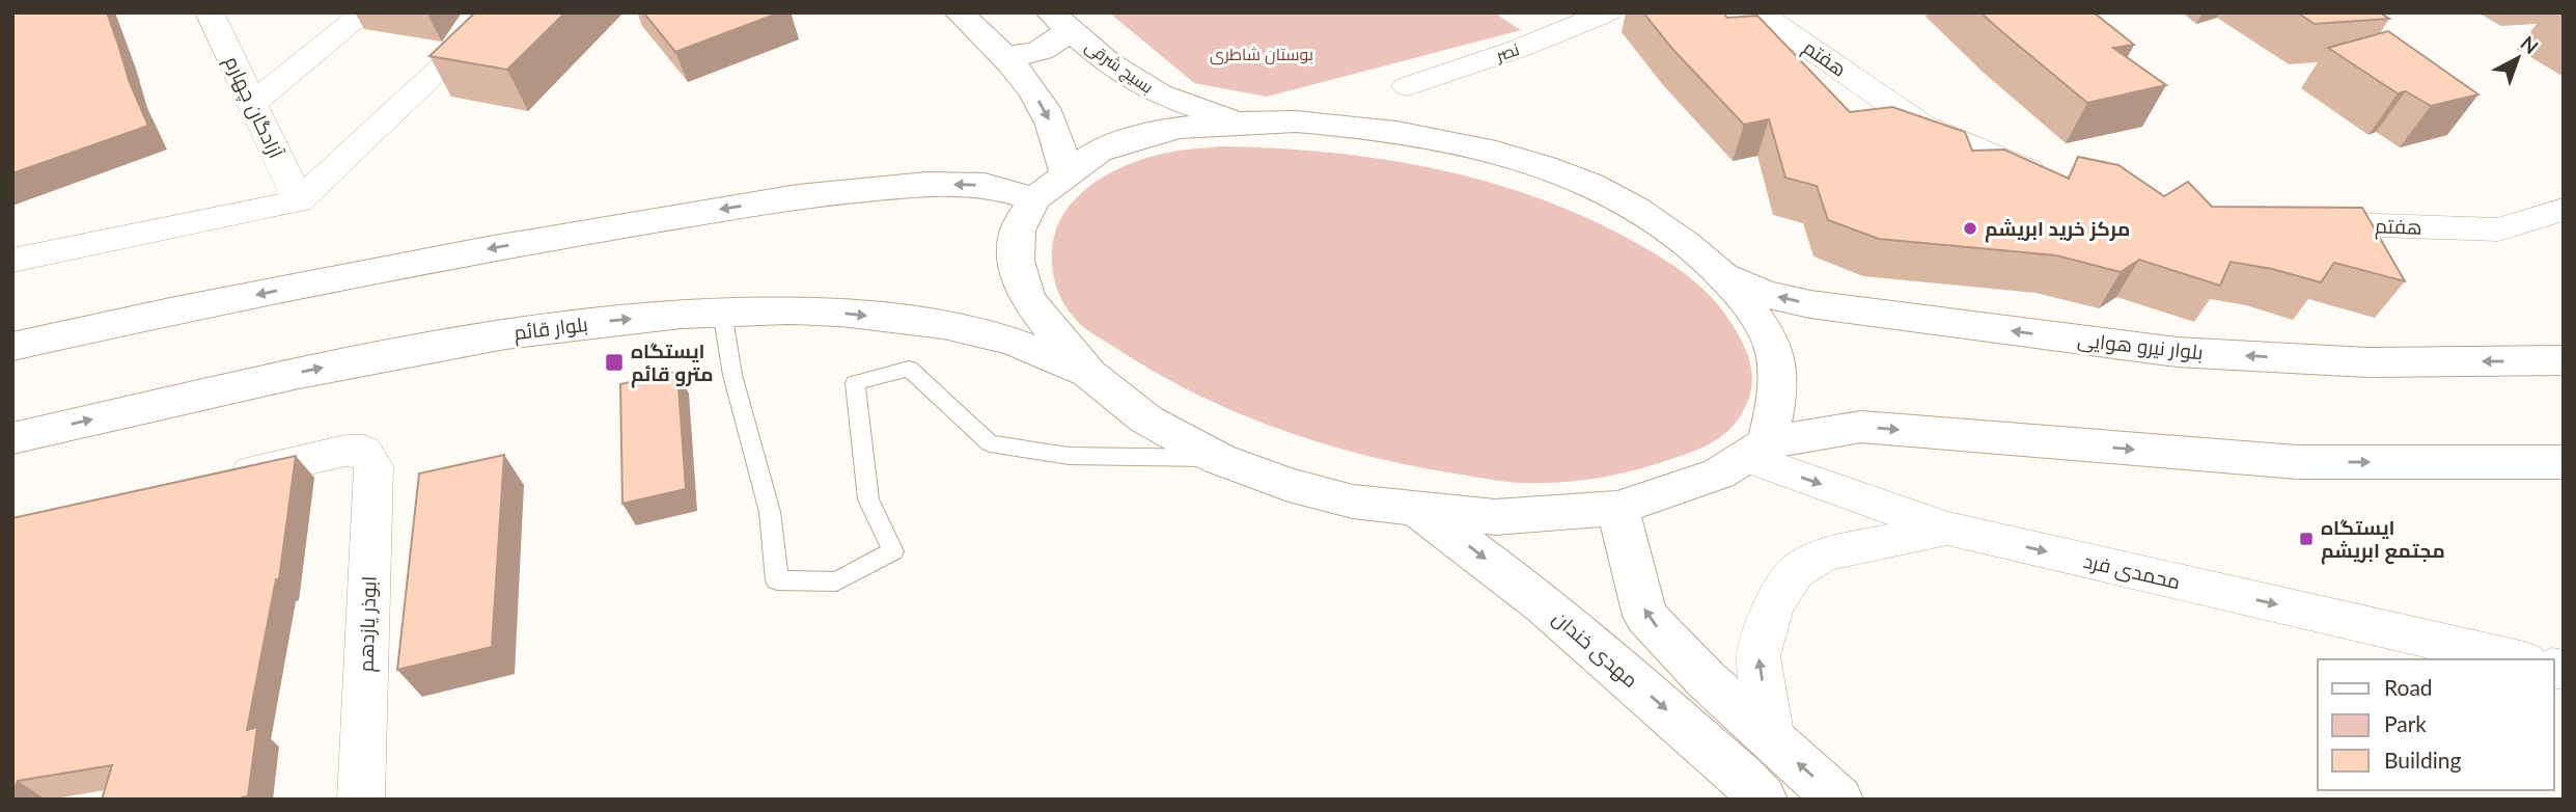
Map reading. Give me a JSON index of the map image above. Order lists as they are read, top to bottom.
{
  "streets": {
    "main road": [
      "بسیج شرقی",
      "بلوار قائم",
      "بلوار نیرو هوایی",
      "مهدی خندان"
    ],
    "street": [
      "نصر",
      "هفتم",
      "آزادگان چهارم",
      "محمدی فرد",
      "ابوذر یازدهم"
    ]
  },
  "one_way": ["محمدی فرد"],
  "parks": ["بوستان شاطری"],
  "places": {
    "other": ["مرکز خرید ابریشم"],
    "transit": ["ایستگاه مترو قائم", "ایستگاه مجتمع ابریشم"]
  },
  "legend": ["Road", "Park", "Building"],
  "north": "top right"
}
